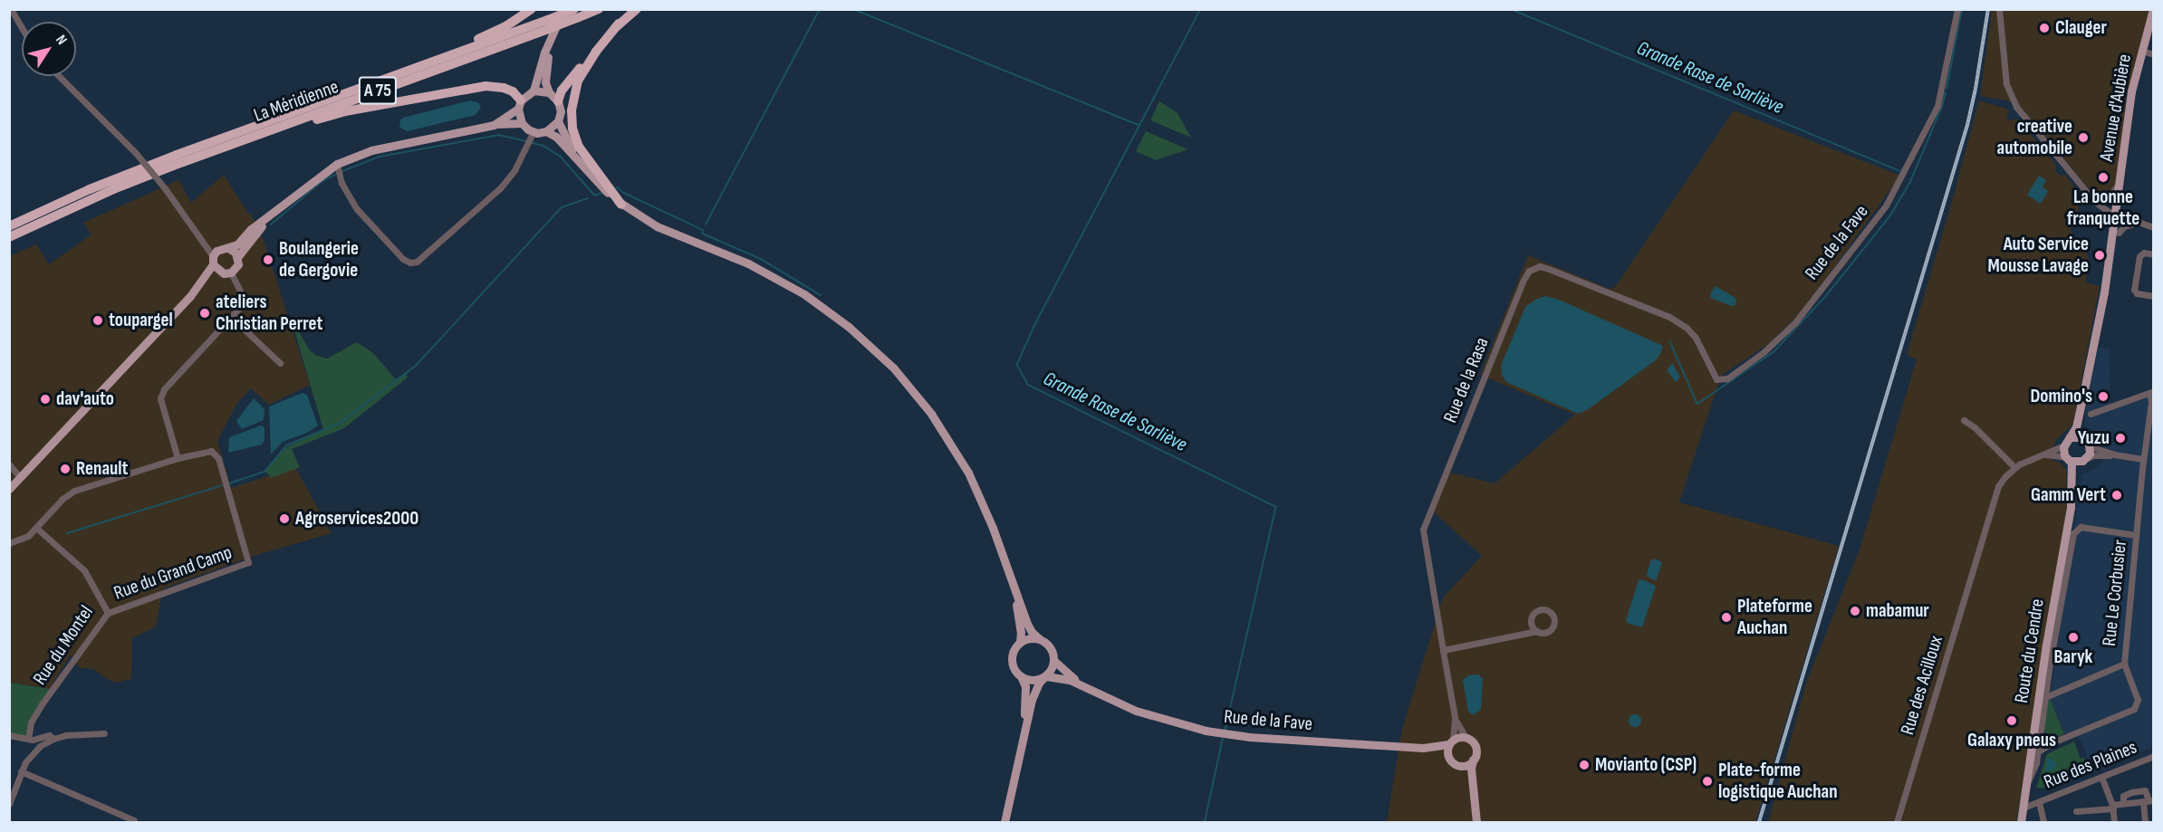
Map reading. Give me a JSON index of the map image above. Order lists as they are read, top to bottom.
{
  "streets": {
    "highway": ["A 75", "La Méridienne"],
    "main road": ["Avenue d'Aubière", "Rue de la Fave", "Route du Cendre"],
    "street": [
      "Rue de la Rasa",
      "Rue du Grand Camp",
      "Rue Le Corbusier",
      "Rue du Montel",
      "Rue des Acilloux",
      "Rue des Plaines"
    ]
  },
  "crossings": [
    ["Rue de la Fave", "Rue de la Rasa"],
    ["Rue du Grand Camp", "Rue du Montel"],
    ["Route du Cendre", "Rue des Acilloux"],
    ["Route du Cendre", "Rue des Plaines"]
  ],
  "water": ["Grande Rase de Sarliève"],
  "places": [
    "Clauger",
    "creative automobile",
    "La bonne franquette",
    "Auto Service Mousse Lavage",
    "Boulangerie de Gergovie",
    "ateliers Christian Perret",
    "toupargel",
    "Domino's",
    "dav'auto",
    "Yuzu",
    "Renault",
    "Gamm Vert",
    "Agroservices2000",
    "mabamur",
    "Plateforme Auchan",
    "Baryk",
    "Galaxy pneus",
    "Movianto (CSP)",
    "Plate-forme logistique Auchan"
  ],
  "north": "top right"
}
